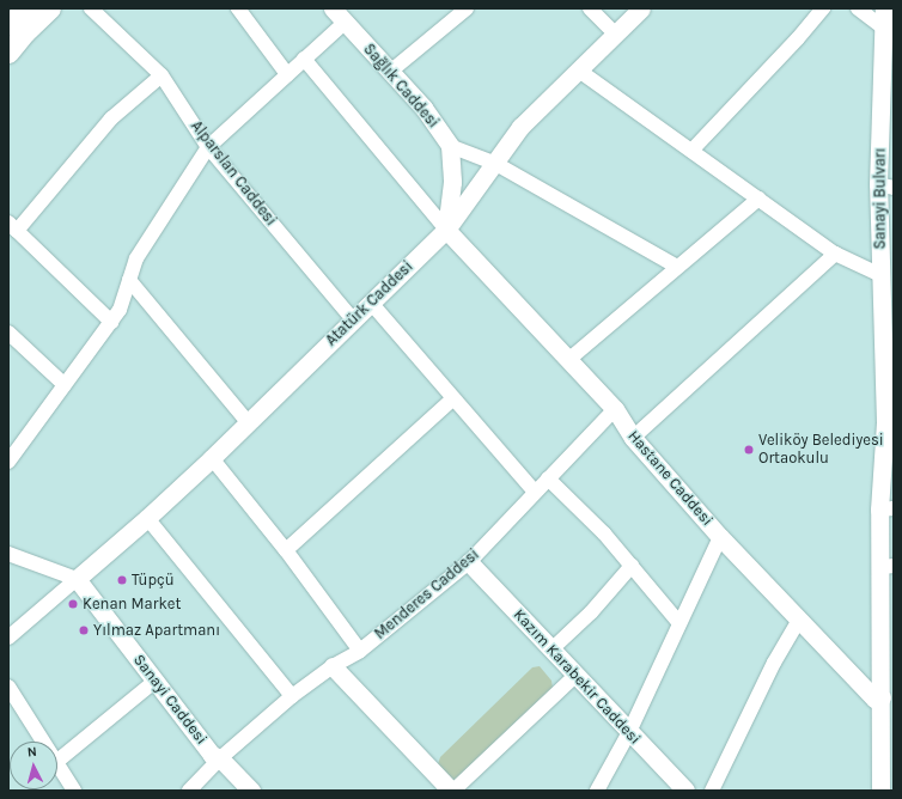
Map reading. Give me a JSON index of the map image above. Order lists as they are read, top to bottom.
{
  "streets": {
    "street": [
      "Sağlık Caddesi",
      "Alparslan Caddesi",
      "Sanayi Bulvarı",
      "Atatürk Caddesi",
      "Hastane Caddesi",
      "Menderes Caddesi",
      "Kazım Karabekir Caddesi",
      "Sanayi Caddesi"
    ]
  },
  "crossings": [
    ["Alparslan Caddesi", "Atatürk Caddesi"],
    ["Sanayi Bulvarı", "Hastane Caddesi"],
    ["Atatürk Caddesi", "Hastane Caddesi"],
    ["Atatürk Caddesi", "Sanayi Caddesi"],
    ["Hastane Caddesi", "Menderes Caddesi"],
    ["Menderes Caddesi", "Kazım Karabekir Caddesi"],
    ["Menderes Caddesi", "Sanayi Caddesi"]
  ],
  "places": [
    "Veliköy Belediyesi Ortaokulu",
    "Tüpçü",
    "Kenan Market",
    "Yılmaz Apartmanı"
  ],
  "north": "top"
}
